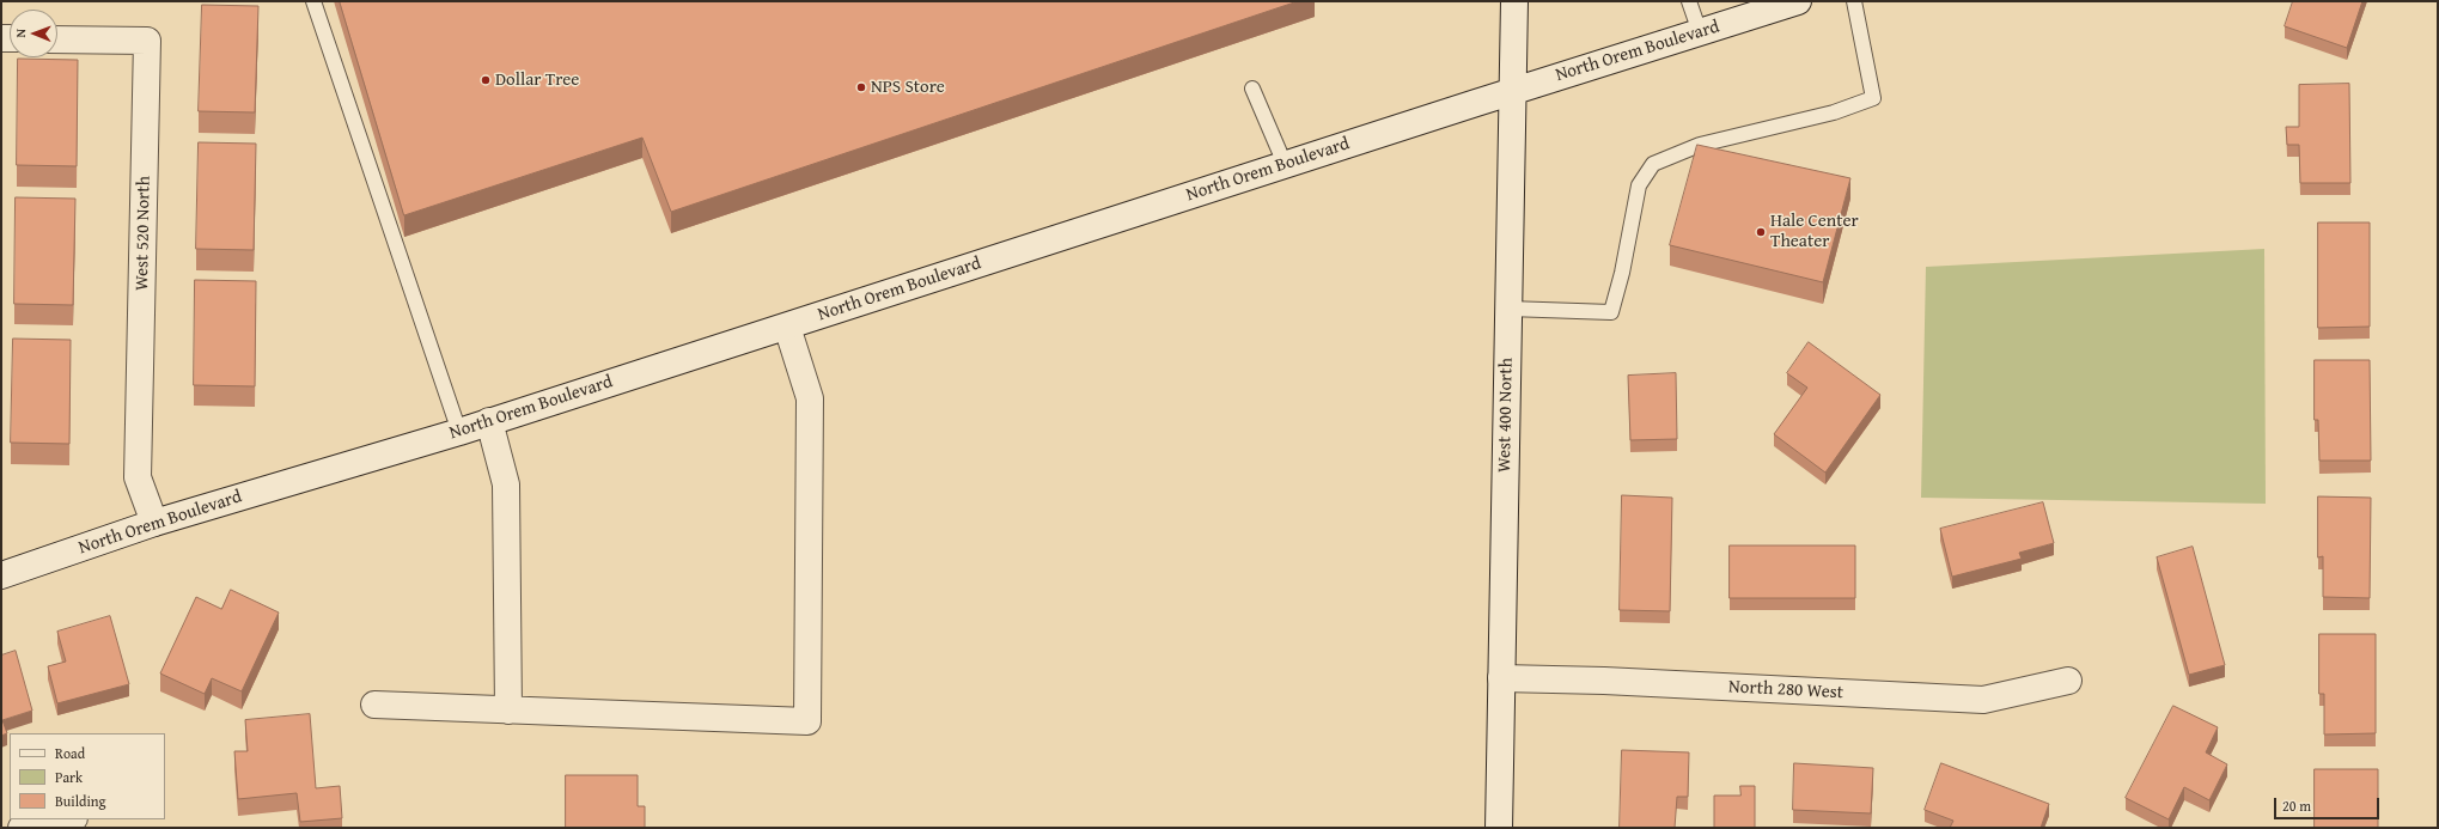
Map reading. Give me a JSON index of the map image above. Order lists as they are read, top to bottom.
{
  "streets": {
    "street": [
      "North Orem Boulevard",
      "West 520 North",
      "West 400 North",
      "North 280 West"
    ]
  },
  "crossings": [
    ["North Orem Boulevard", "West 520 North"],
    ["North Orem Boulevard", "West 400 North"],
    ["West 400 North", "North 280 West"]
  ],
  "places": ["Dollar Tree", "NPS Store", "Hale Center Theater"],
  "legend": ["Road", "Park", "Building"],
  "scale_bar": "20 m",
  "north": "left"
}
